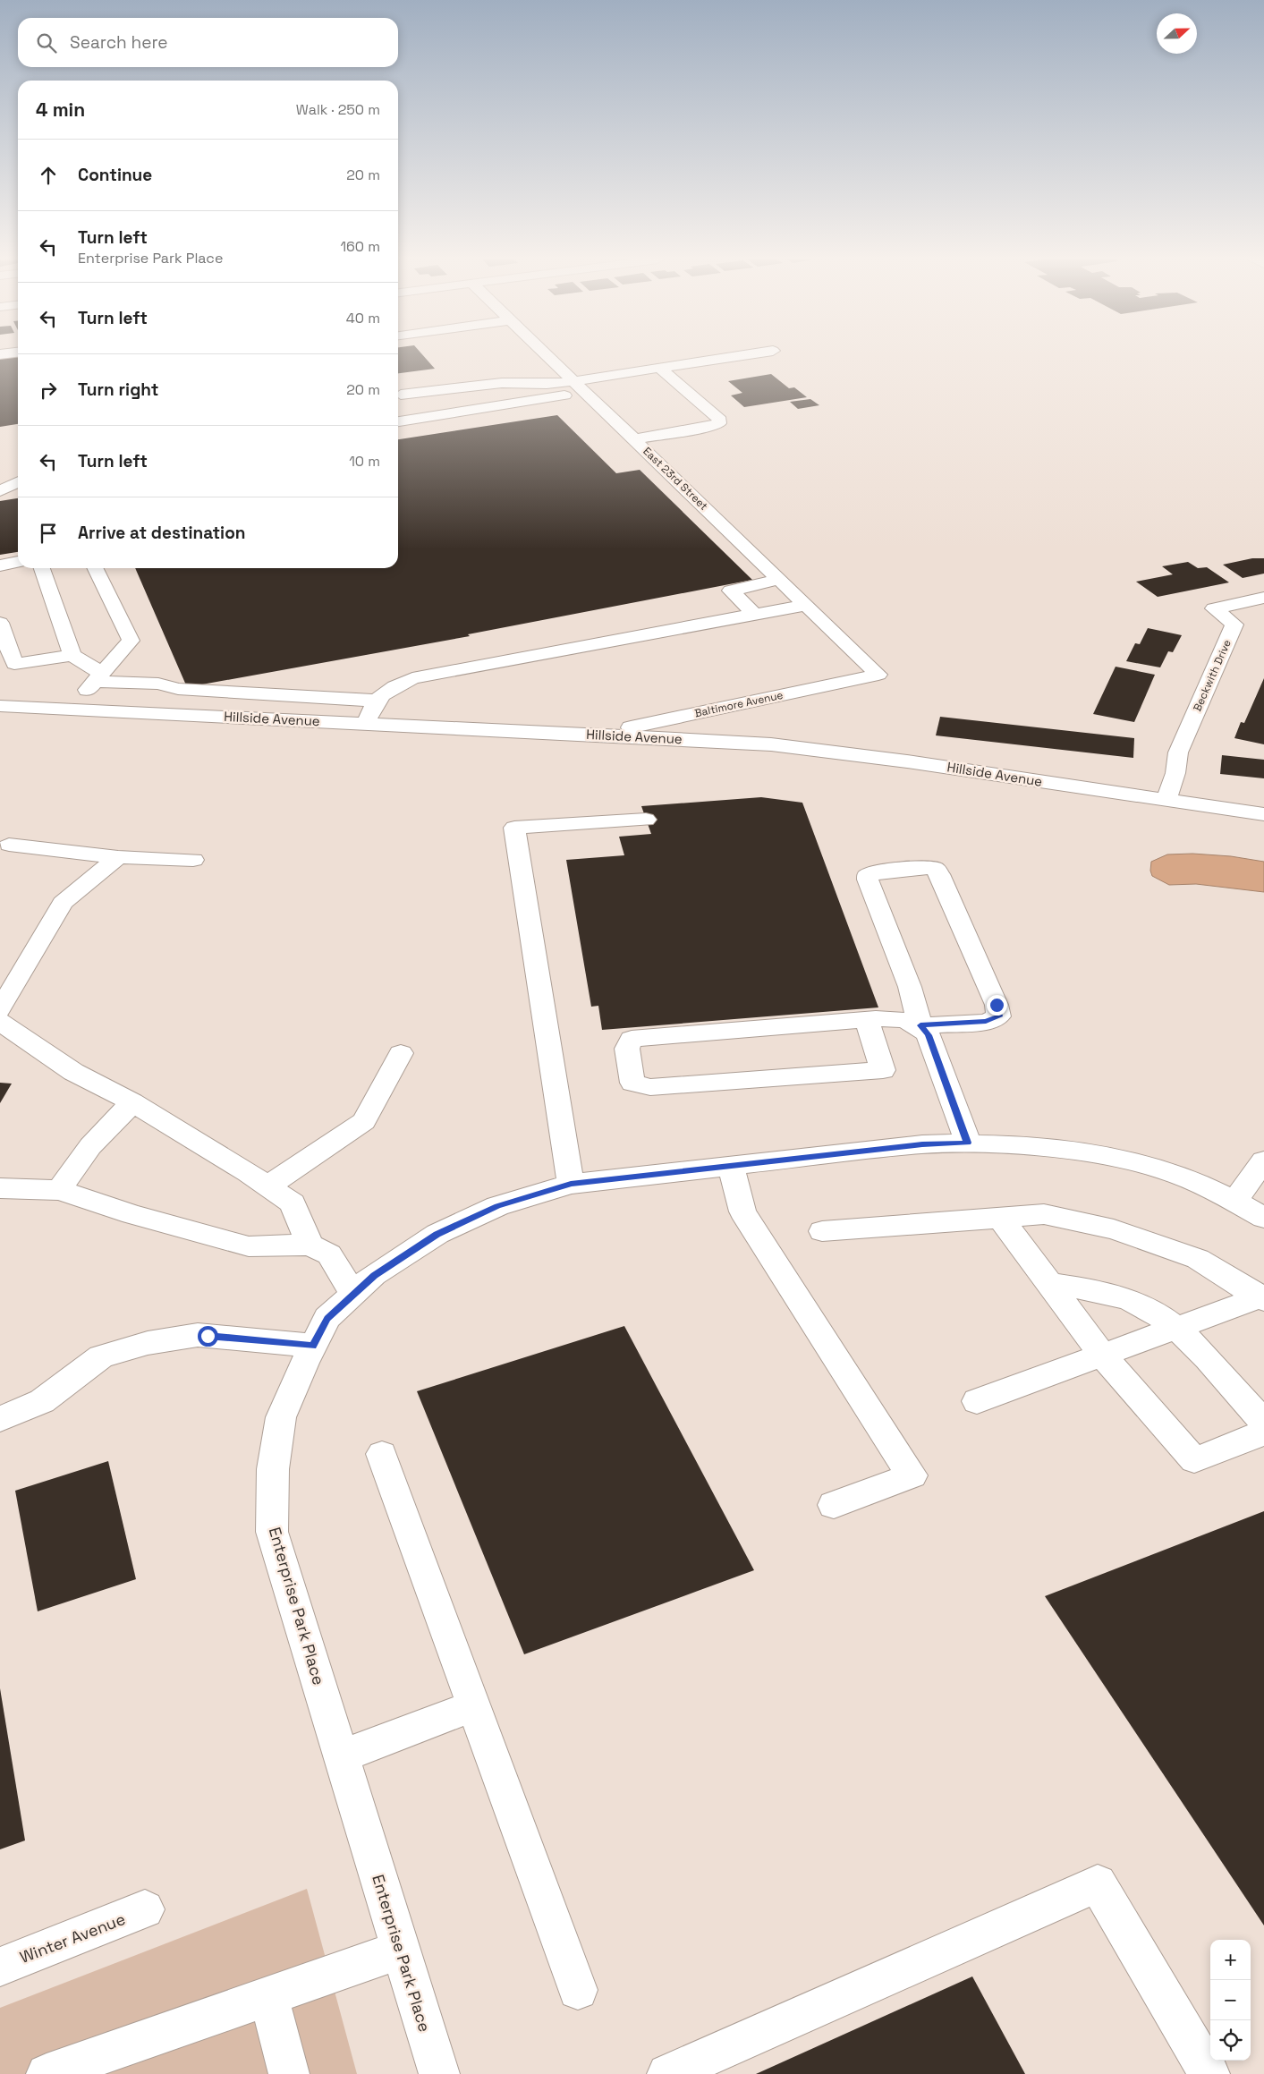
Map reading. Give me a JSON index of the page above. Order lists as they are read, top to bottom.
{
  "streets": {
    "street": [
      "East 23rd Street",
      "Beckwith Drive",
      "Baltimore Avenue",
      "Hillside Avenue",
      "Enterprise Park Place",
      "Winter Avenue"
    ]
  },
  "crossings": [
    ["East 23rd Street", "Baltimore Avenue"],
    ["Beckwith Drive", "Hillside Avenue"],
    ["Baltimore Avenue", "Hillside Avenue"]
  ],
  "north": "right",
  "page": {
    "search": "Search here",
    "heading": ["4 min", "Walk · 250 m"],
    "list": [
      ["Continue", "20 m"],
      ["Turn left", "Enterprise Park Place", "160 m"],
      ["Turn left", "40 m"],
      ["Turn right", "20 m"],
      ["Turn left", "10 m"],
      "Arrive at destination"
    ],
    "map_buttons": ["+", "−"]
  }
}
